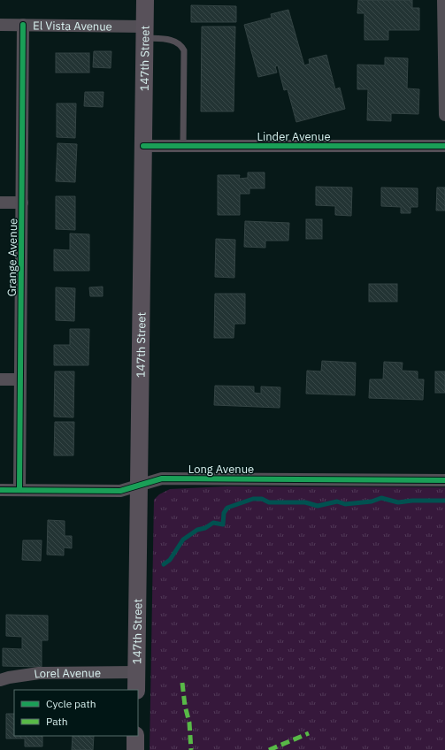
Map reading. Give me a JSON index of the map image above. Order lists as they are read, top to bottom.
{
  "streets": {
    "main road": ["147th Street"],
    "street": [
      "El Vista Avenue",
      "Linder Avenue",
      "Grange Avenue",
      "Long Avenue",
      "Lorel Avenue"
    ]
  },
  "crossings": [
    ["El Vista Avenue", "147th Street"],
    ["El Vista Avenue", "Grange Avenue"],
    ["147th Street", "Linder Avenue"],
    ["147th Street", "Long Avenue"],
    ["147th Street", "Lorel Avenue"],
    ["Grange Avenue", "Long Avenue"]
  ],
  "legend": ["Cycle path", "Path"]
}
